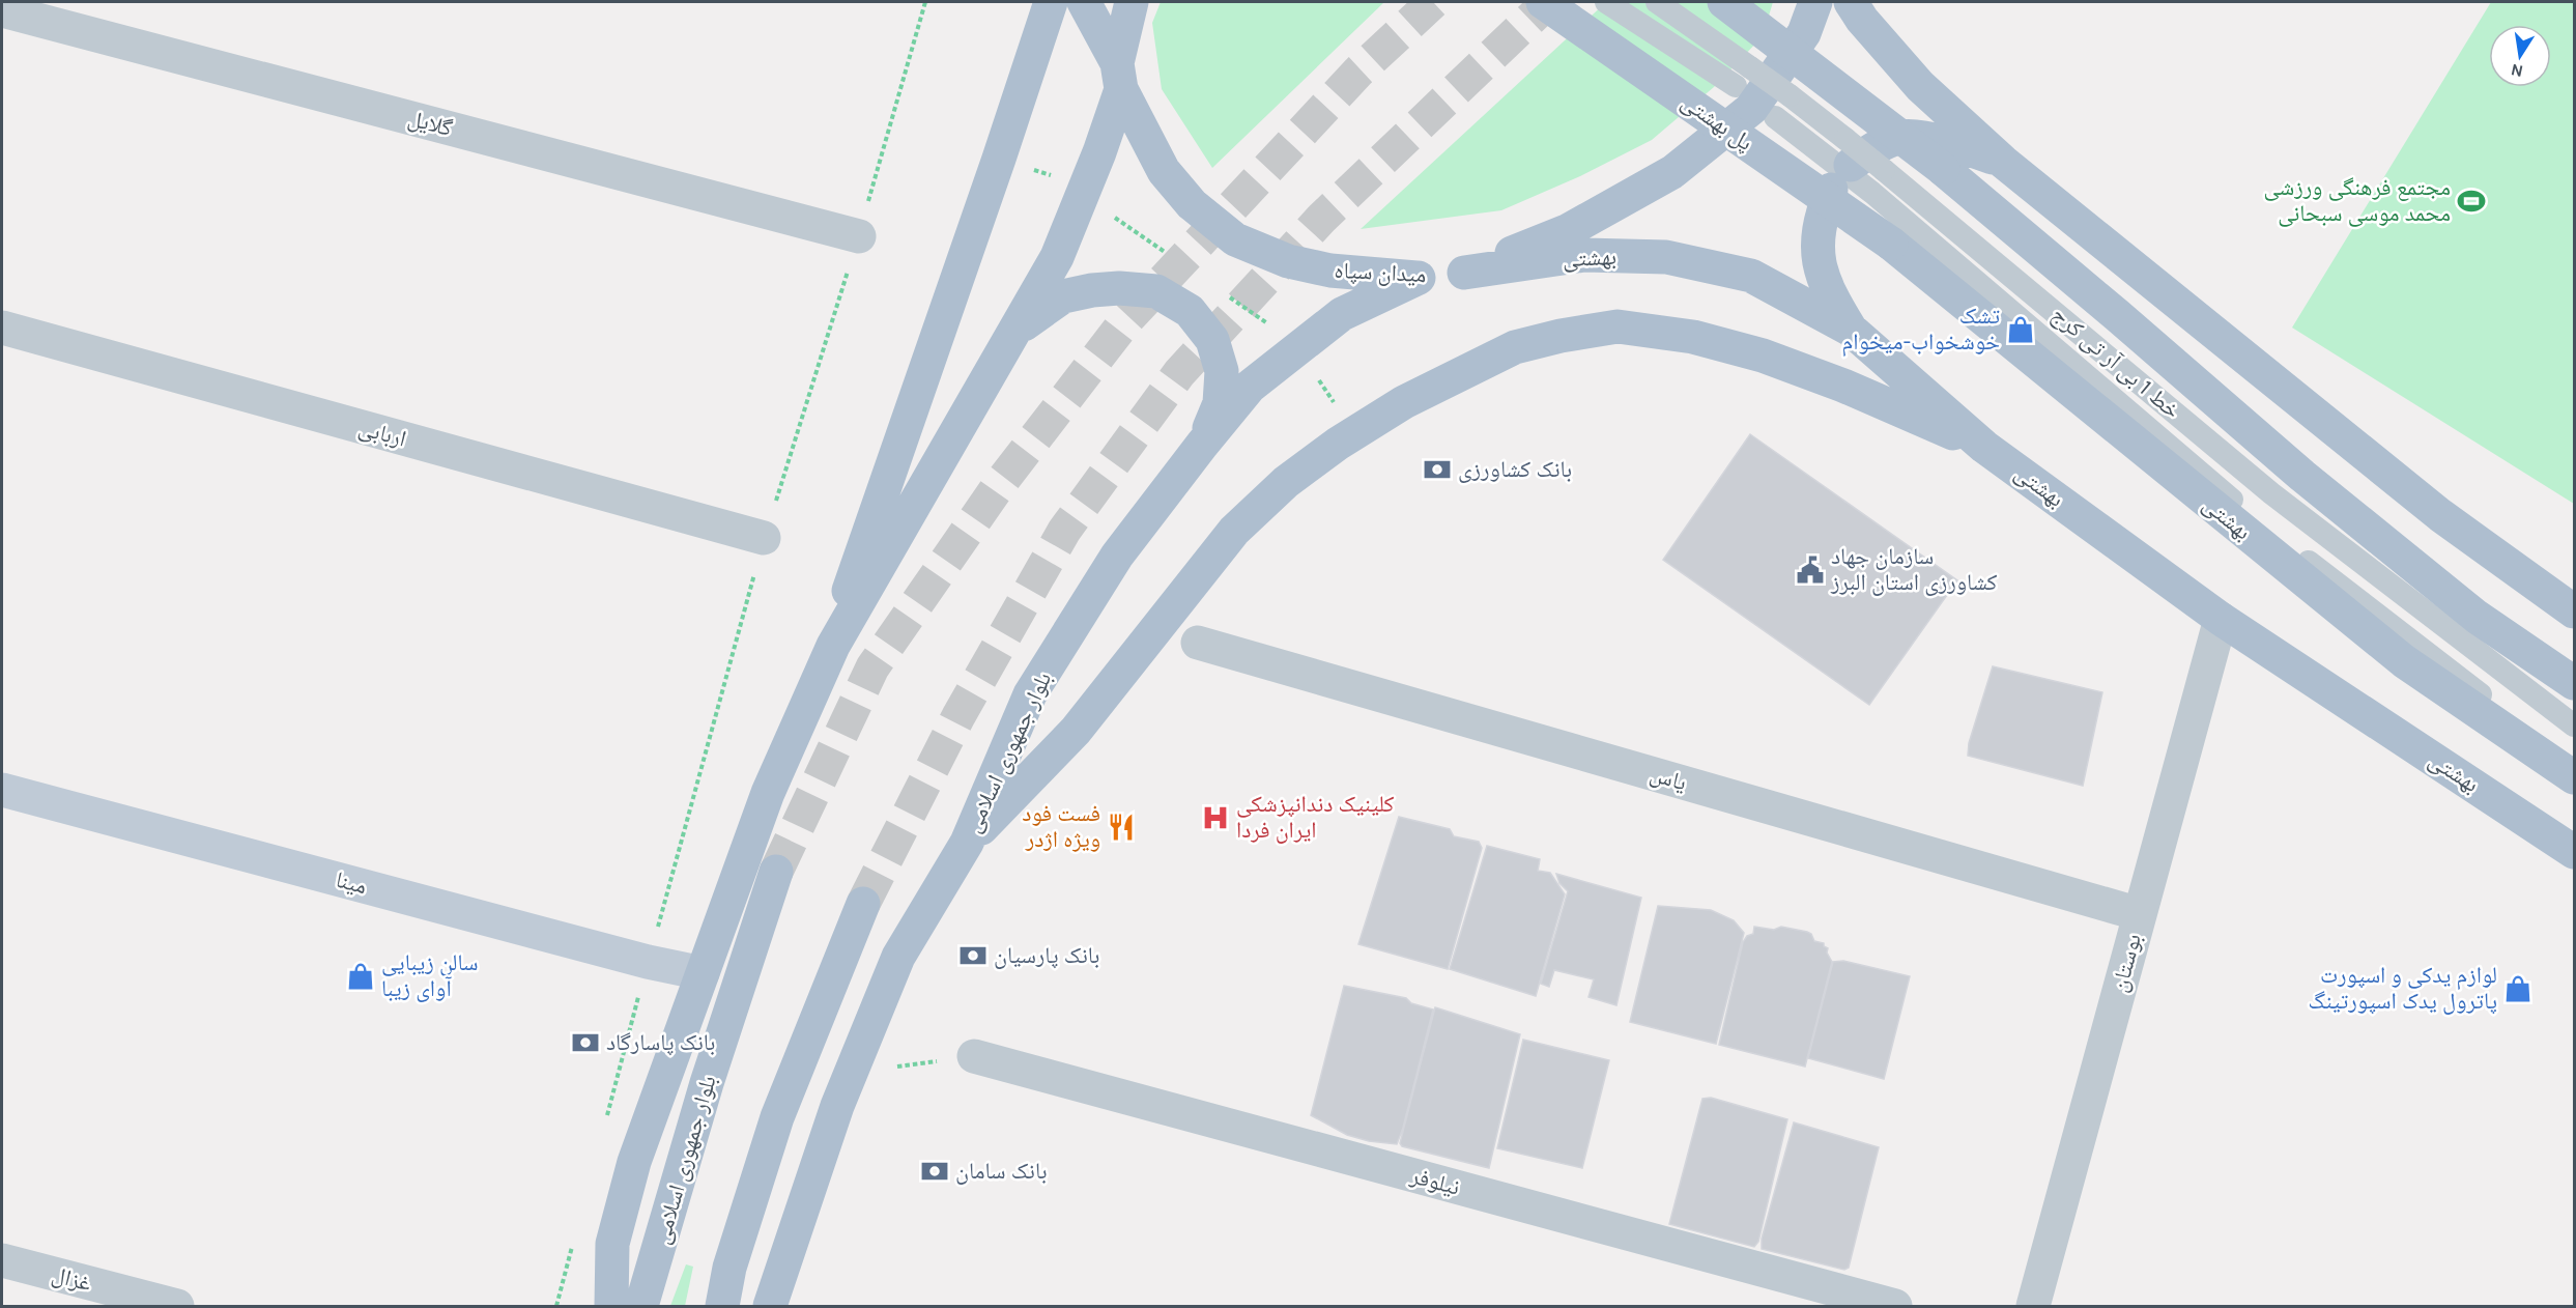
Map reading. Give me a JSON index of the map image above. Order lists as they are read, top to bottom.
{
  "streets": {
    "main road": [
      "پل بهشتی",
      "بهشتى",
      "میدان سپاه",
      "بهشتی",
      "بلوار جمهوری اسلامی"
    ],
    "street": [
      "گلایل",
      "اربابی",
      "یاس",
      "مینا",
      "بوستان",
      "نیلوفر",
      "غزال"
    ],
    "lane": ["خط 1 بی آر تی کرج"]
  },
  "crossings": [
    ["پل بهشتی", "بهشتی"],
    ["بهشتى", "میدان سپاه"],
    ["بهشتى", "بوستان"],
    ["میدان سپاه", "بلوار جمهوری اسلامی"],
    ["بلوار جمهوری اسلامی", "مینا"],
    ["یاس", "بوستان"]
  ],
  "places": {
    "sports": ["مجتمع فرهنگی ورزشی محمد موسی سبحانی"],
    "shop": ["تشک خوشخواب-میخوام", "سالن زیبایی آوای زیبا", "لوازم یدکی و اسپورت پاترول یدک اسپورتینگ"],
    "bank": [
      "بانک کشاورزی",
      "بانک پارسیان",
      "بانک پاسارگاد",
      "بانک سامان"
    ],
    "public building": ["سازمان جهاد کشاورزی استان البرز"],
    "hospital": ["کلینیک دندانپزشکی ایران فردا"],
    "restaurant": ["فست فود ویژه اژدر"]
  },
  "north": "bottom"
}
